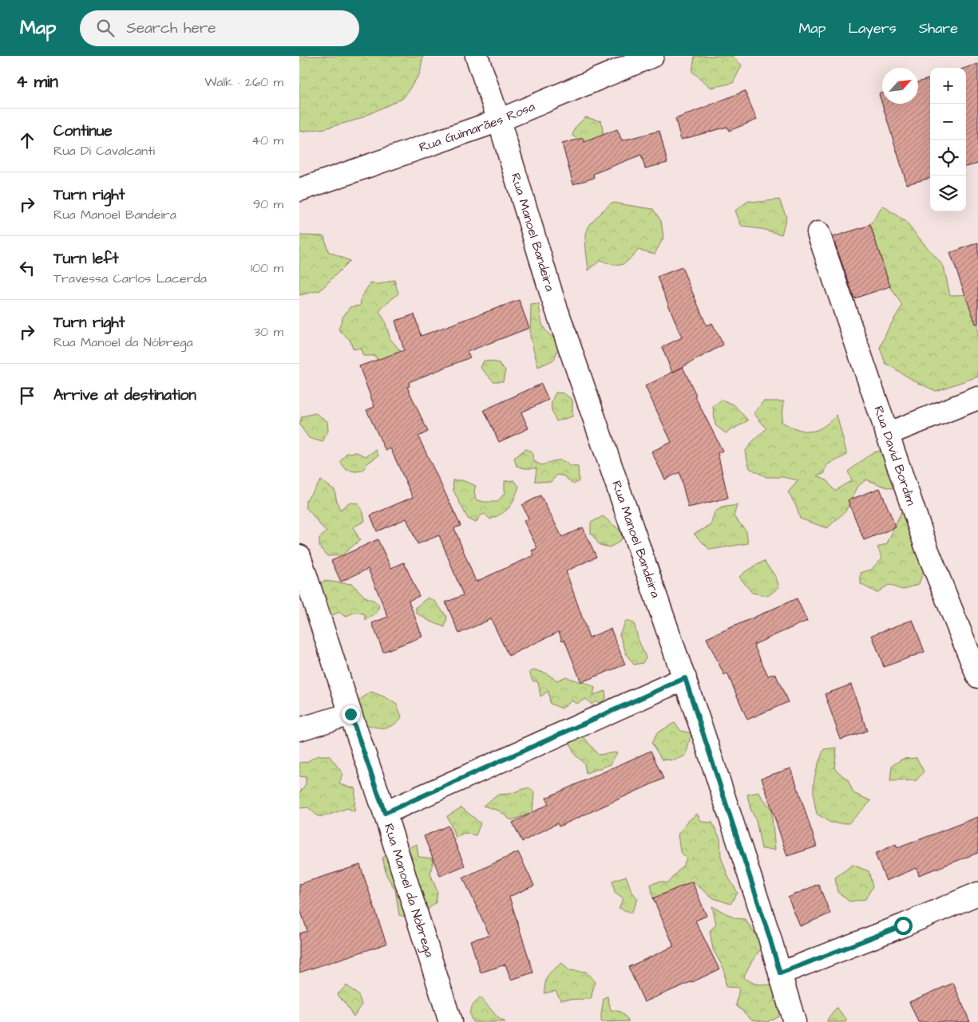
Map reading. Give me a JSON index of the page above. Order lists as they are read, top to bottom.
{
  "streets": {
    "street": [
      "Rua Guimarães Rosa",
      "Rua Manoel Bandeira",
      "Rua David Bordim",
      "Rua Manoel da Nóbrega"
    ]
  },
  "crossings": [
    ["Rua Guimarães Rosa", "Rua Manoel Bandeira"]
  ],
  "north": "top right",
  "page": {
    "header": "Map",
    "search": "Search here",
    "nav": ["Map", "Layers", "Share"],
    "heading": ["4 min", "Walk · 260 m"],
    "map_buttons": ["+", "−"],
    "list": [
      ["Continue", "Rua Di Cavalcanti", "40 m"],
      ["Turn right", "Rua Manoel Bandeira", "90 m"],
      ["Turn left", "Travessa Carlos Lacerda", "100 m"],
      ["Turn right", "Rua Manoel da Nóbrega", "30 m"],
      "Arrive at destination"
    ]
  }
}
